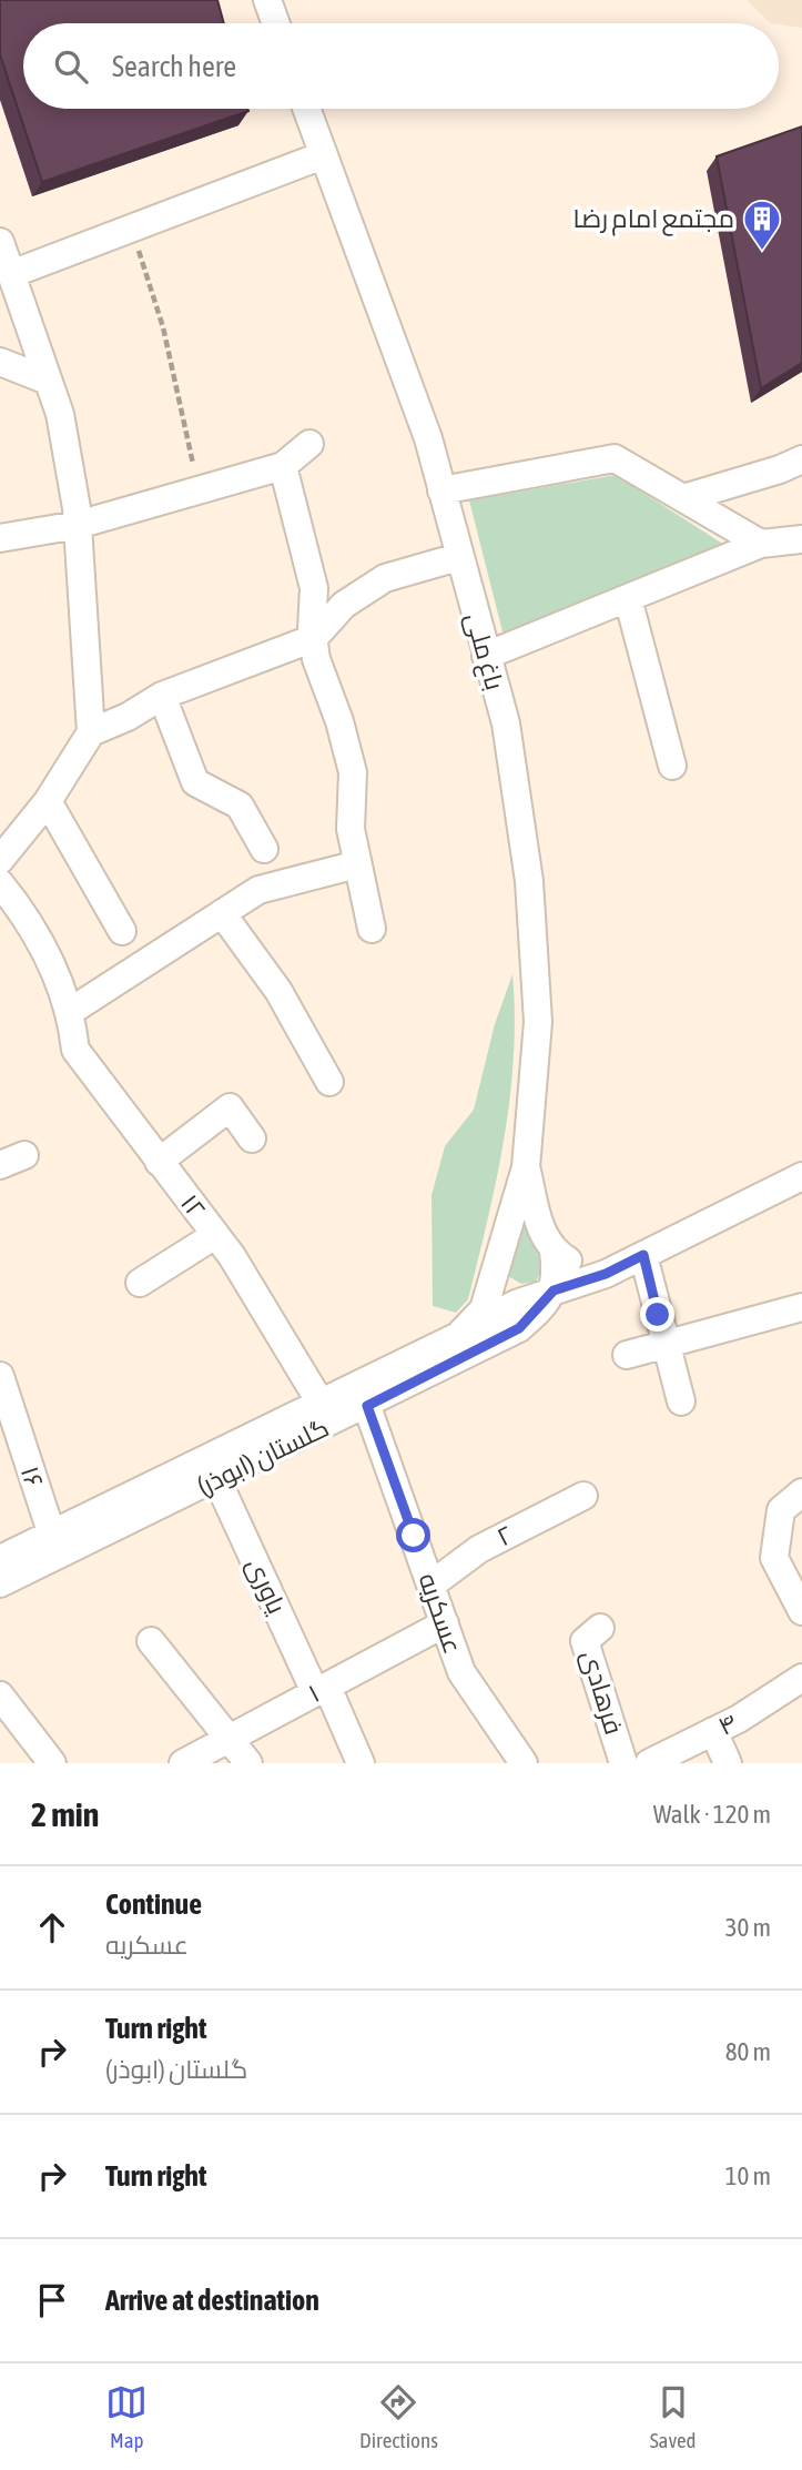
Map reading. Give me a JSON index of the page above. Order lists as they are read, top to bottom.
{
  "streets": {
    "street": [
      "باغ ملی",
      "۱۲",
      "گلستان (ابوذر)",
      "۱۶",
      "۲",
      "یاوری",
      "عسکریه",
      "فرهادی",
      "۱",
      "۴"
    ]
  },
  "crossings": [
    ["باغ ملی", "گلستان (ابوذر)"],
    ["۱۲", "گلستان (ابوذر)"],
    ["گلستان (ابوذر)", "۱۶"],
    ["گلستان (ابوذر)", "یاوری"],
    ["گلستان (ابوذر)", "عسکریه"],
    ["۲", "عسکریه"],
    ["یاوری", "۱"],
    ["عسکریه", "۱"]
  ],
  "places": {
    "building": ["مجتمع امام رضا"]
  },
  "page": {
    "search": "Search here",
    "heading": ["2 min", "Walk · 120 m"],
    "list": [
      ["Continue", "عسکریه", "30 m"],
      ["Turn right", "گلستان (ابوذر)", "80 m"],
      ["Turn right", "10 m"],
      "Arrive at destination"
    ],
    "nav": ["Map", "Directions", "Saved"]
  }
}
